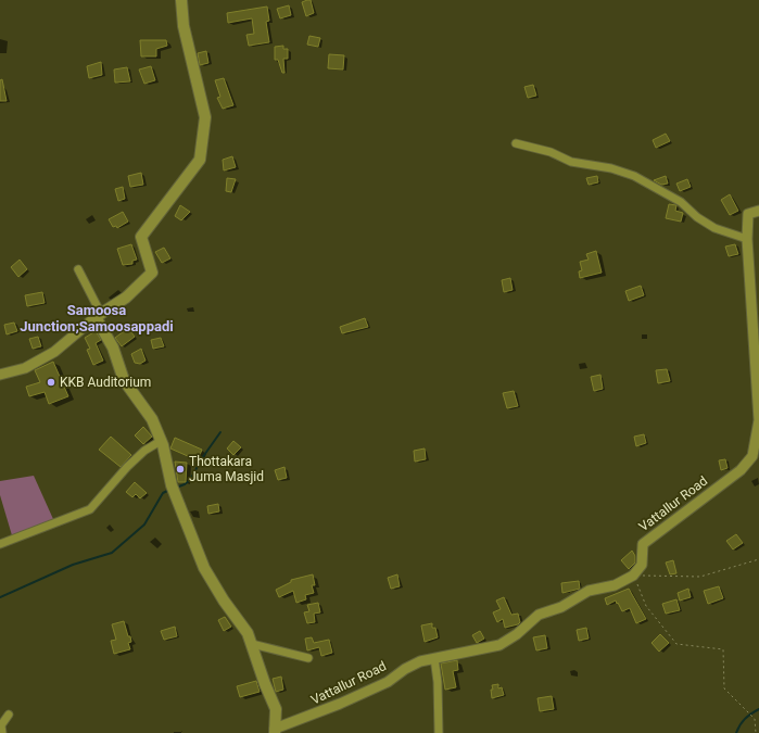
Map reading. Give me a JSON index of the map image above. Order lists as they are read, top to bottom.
{
  "streets": {
    "street": ["Vattallur Road"]
  },
  "districts": ["Samoosa Junction;Samoosappadi"],
  "places": ["KKB Auditorium", "Thottakara Juma Masjid"]
}
